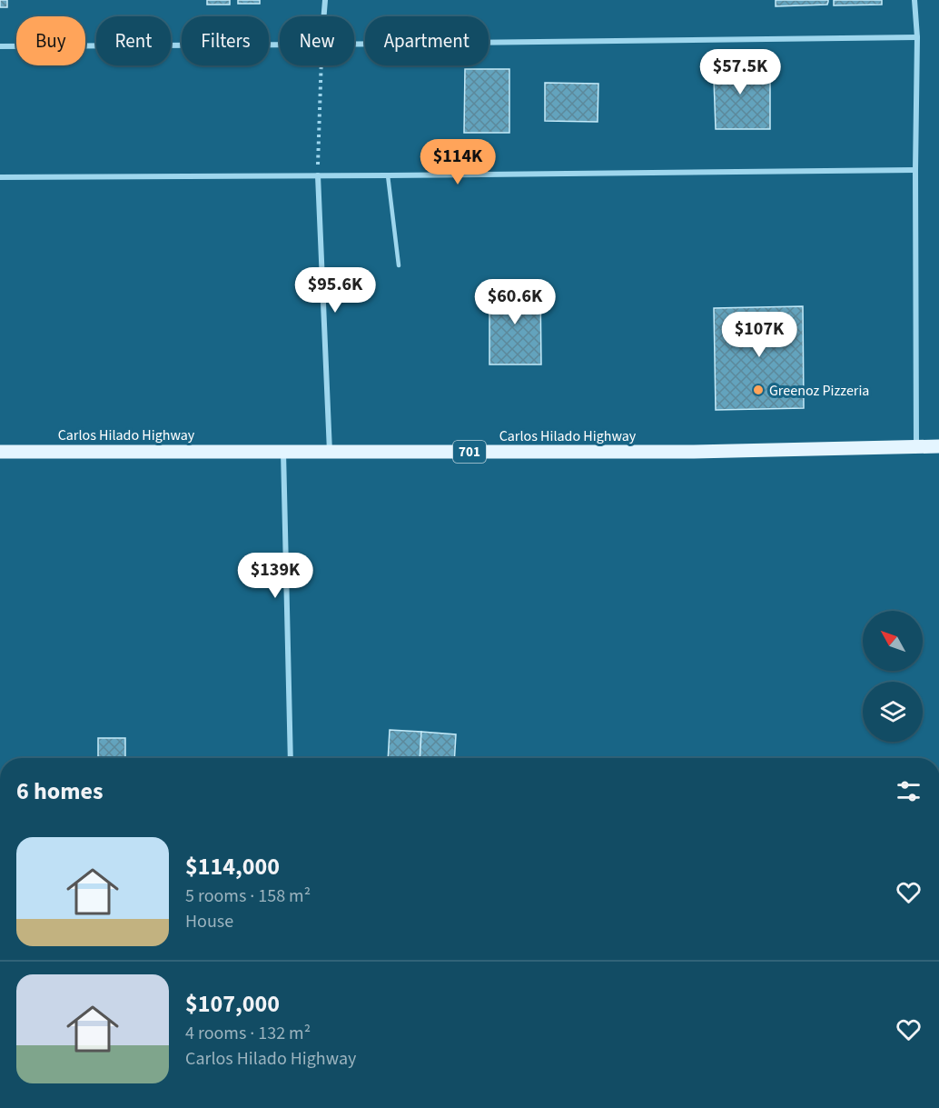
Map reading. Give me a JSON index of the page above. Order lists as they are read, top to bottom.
{
  "streets": {
    "main road": ["Carlos Hilado Highway", "701"]
  },
  "places": ["Greenoz Pizzeria"],
  "north": "top left",
  "page": {
    "chip": [
      "Buy",
      "Rent",
      "Filters",
      "New",
      "Apartment"
    ],
    "price": [
      "$57.5K",
      "$114K",
      "$95.6K",
      "$60.6K",
      "$107K",
      "$139K"
    ],
    "heading": "6 homes",
    "list": [
      {
        "name": "$114,000",
        "note": "5 rooms · 158 m² · House"
      },
      {
        "name": "$107,000",
        "note": "4 rooms · 132 m² · Carlos Hilado Highway"
      }
    ]
  }
}
